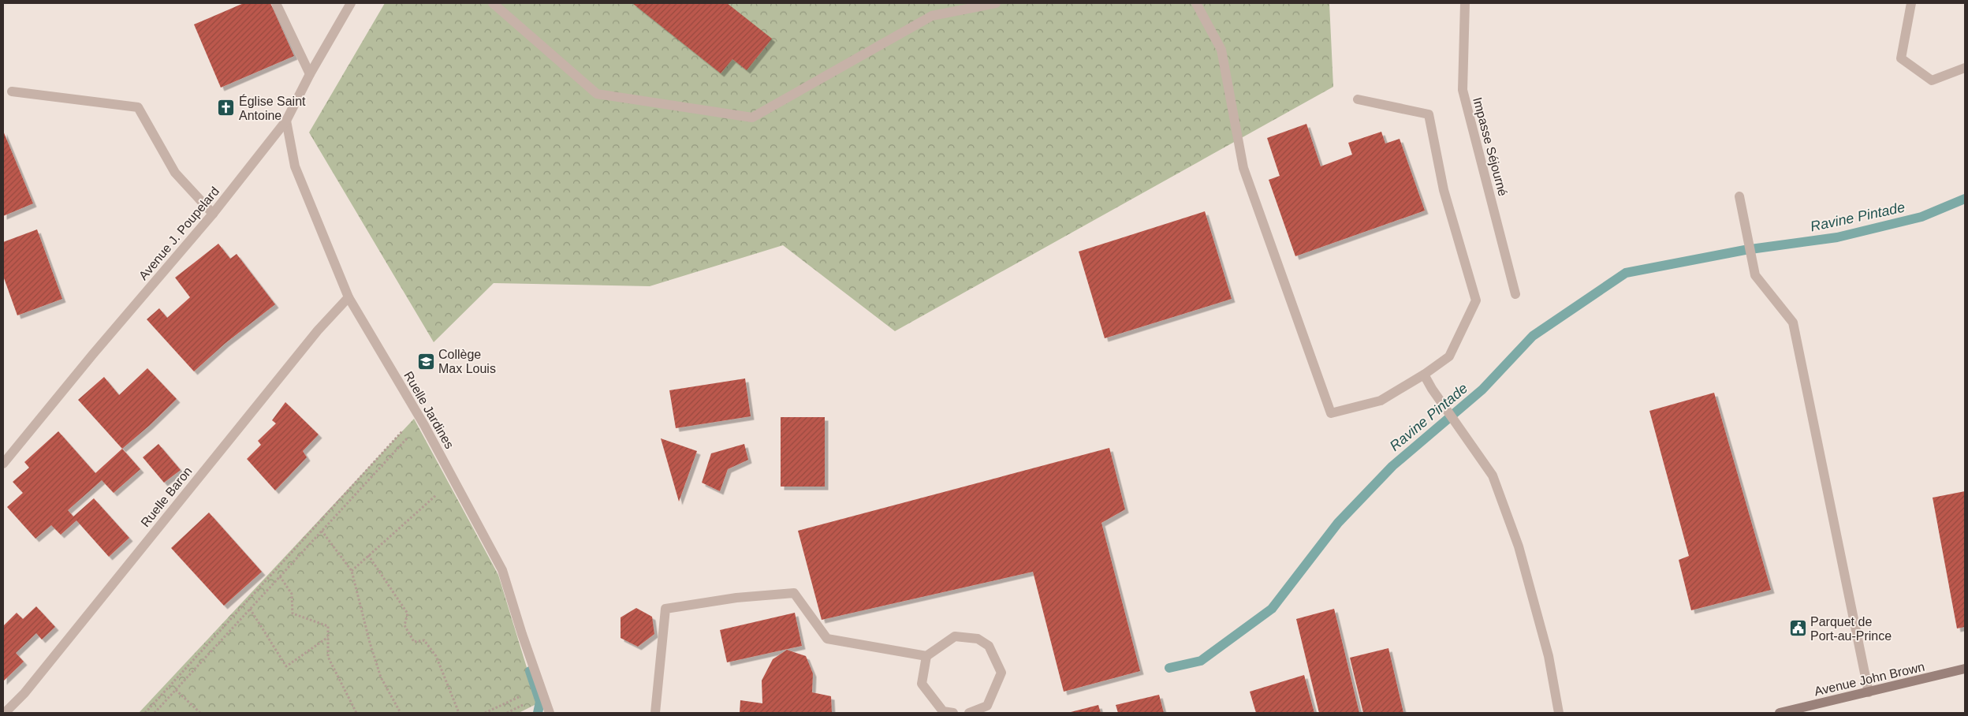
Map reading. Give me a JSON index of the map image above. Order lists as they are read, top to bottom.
{
  "streets": {
    "main road": ["Avenue John Brown"],
    "street": [
      "Impasse Séjourné",
      "Avenue J. Poupelard",
      "Ruelle Jardines",
      "Ruelle Baron"
    ]
  },
  "crossings": [
    ["Avenue J. Poupelard", "Ruelle Jardines"],
    ["Ruelle Jardines", "Ruelle Baron"]
  ],
  "water": ["Ravine Pintade"],
  "places": {
    "church": ["Église Saint Antoine"],
    "school or university": ["Collège Max Louis"],
    "public building": ["Parquet de Port-au-Prince"]
  }
}
